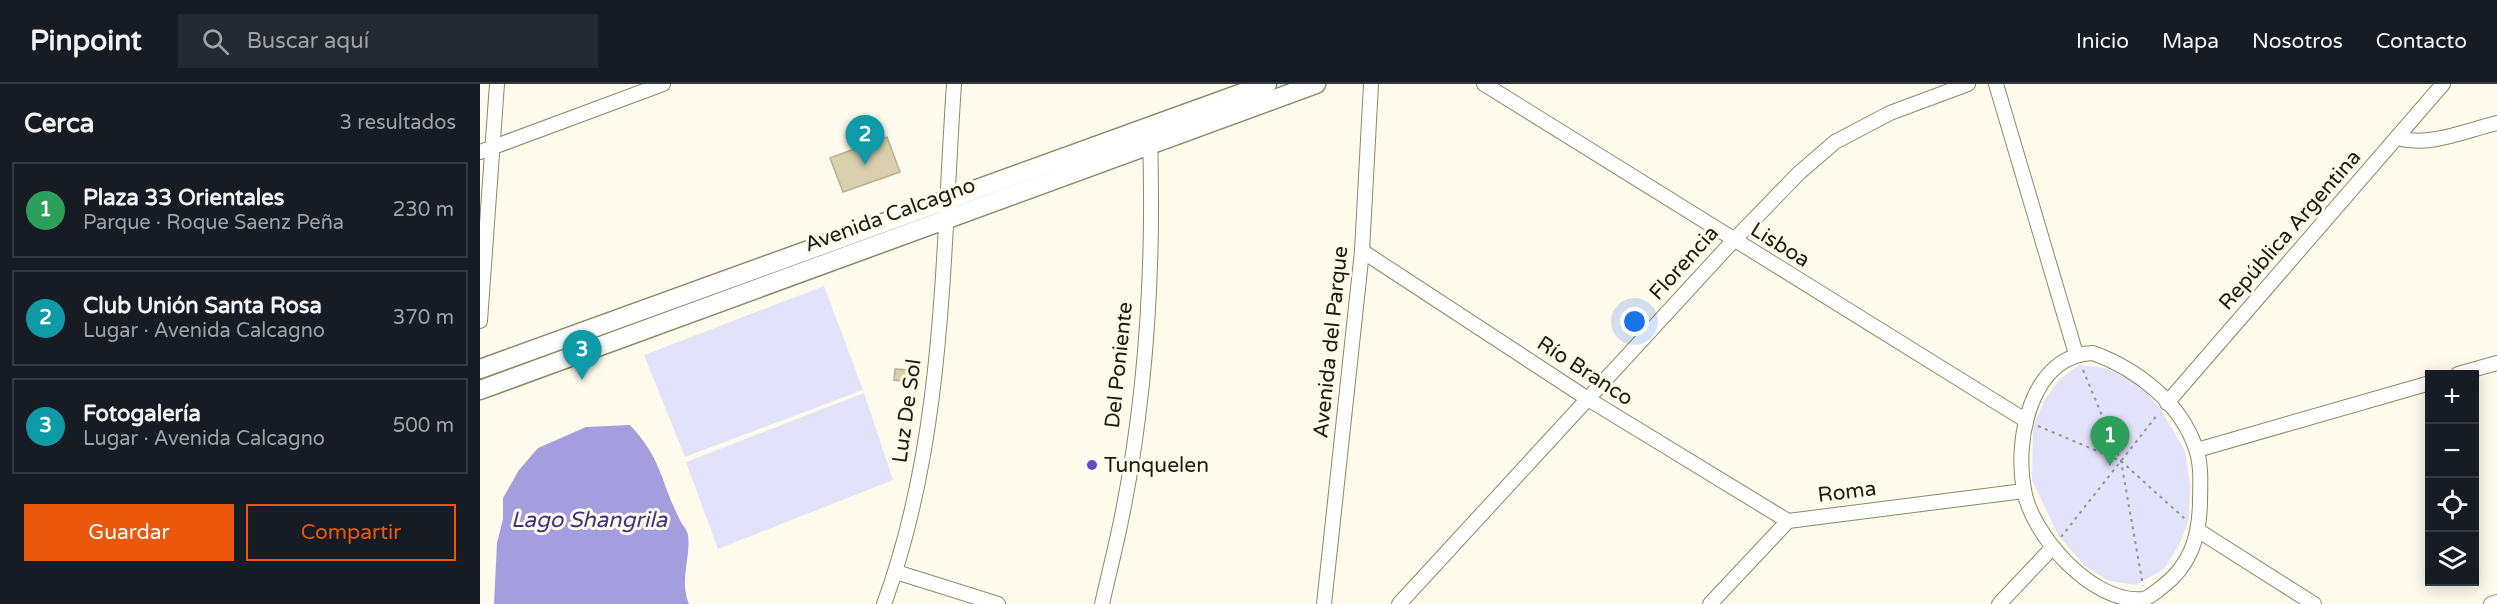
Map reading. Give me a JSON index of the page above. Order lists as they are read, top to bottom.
{
  "streets": {
    "street": [
      "Avenida Calcagno",
      "República Argentina",
      "Lisboa",
      "Florencia",
      "Avenida del Parque",
      "Del Poniente",
      "Río Branco",
      "Luz De Sol",
      "Roma"
    ]
  },
  "crossings": [
    ["Avenida Calcagno", "Del Poniente"],
    ["Avenida Calcagno", "Luz De Sol"],
    ["Lisboa", "Florencia"],
    ["Florencia", "Río Branco"],
    ["Avenida del Parque", "Río Branco"],
    ["Río Branco", "Roma"]
  ],
  "water": ["Lago Shangrila"],
  "places": ["Tunquelen"],
  "page": {
    "header": "Pinpoint",
    "search": "Buscar aquí",
    "nav": [
      "Inicio",
      "Mapa",
      "Nosotros",
      "Contacto"
    ],
    "heading": ["Cerca", "3 resultados"],
    "pins": ["2", "3", "1"],
    "list": [
      {
        "mark": "1",
        "name": "Plaza 33 Orientales",
        "note": "Parque · Roque Saenz Peña",
        "value": "230 m"
      },
      {
        "mark": "2",
        "name": "Club Unión Santa Rosa",
        "note": "Lugar · Avenida Calcagno",
        "value": "370 m"
      },
      {
        "mark": "3",
        "name": "Fotogalería",
        "note": "Lugar · Avenida Calcagno",
        "value": "500 m"
      }
    ],
    "map_buttons": ["+", "−"],
    "buttons": ["Guardar", "Compartir"]
  }
}
